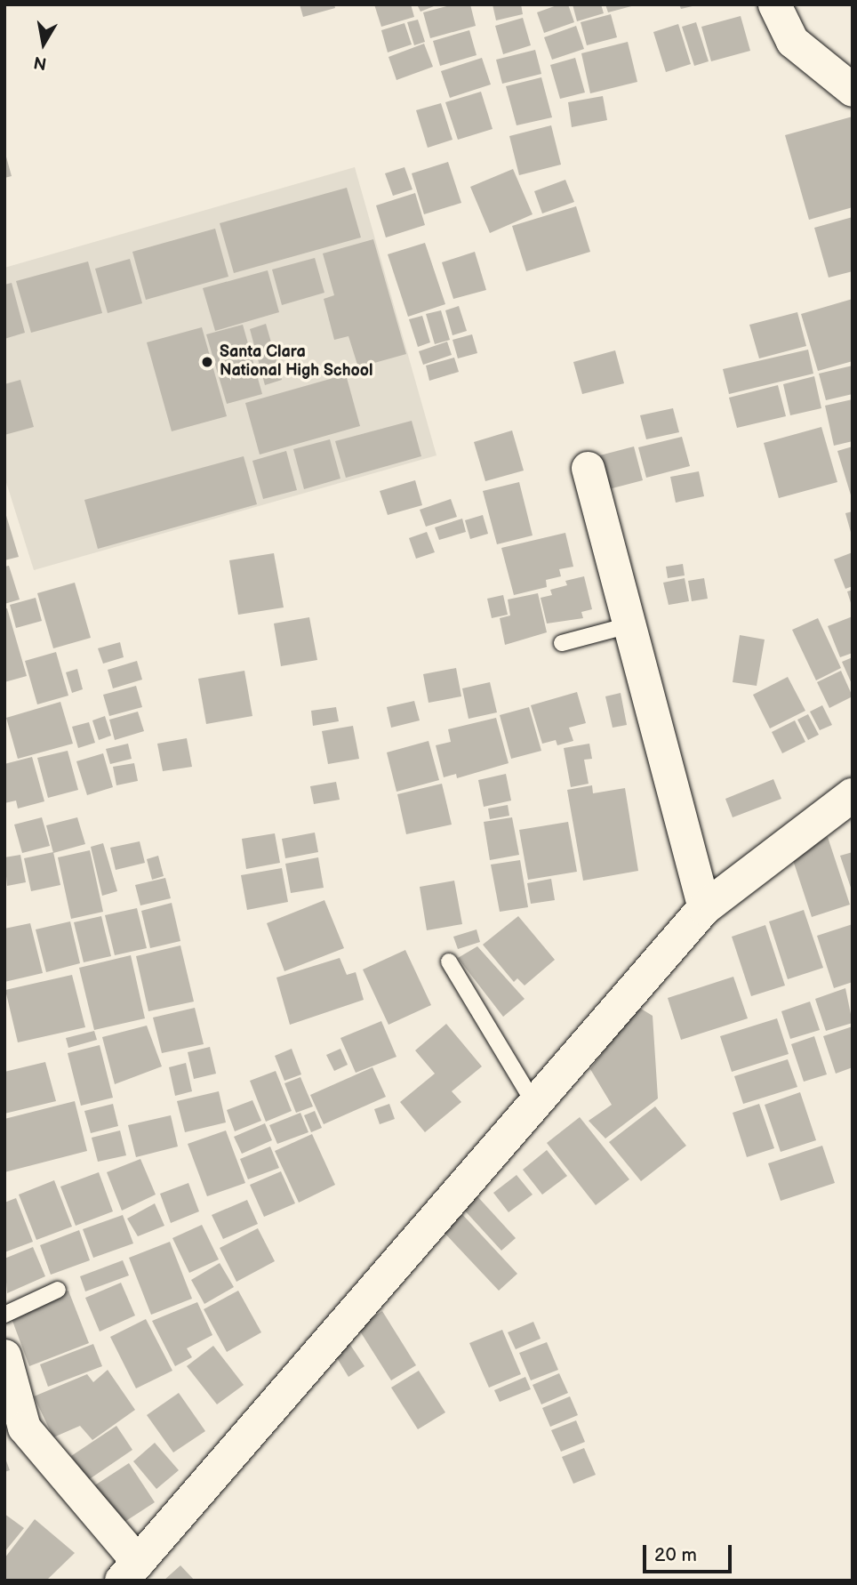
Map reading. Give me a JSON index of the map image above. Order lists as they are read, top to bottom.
{
  "places": ["Santa Clara National High School"],
  "scale_bar": "20 m",
  "north": "bottom"
}
